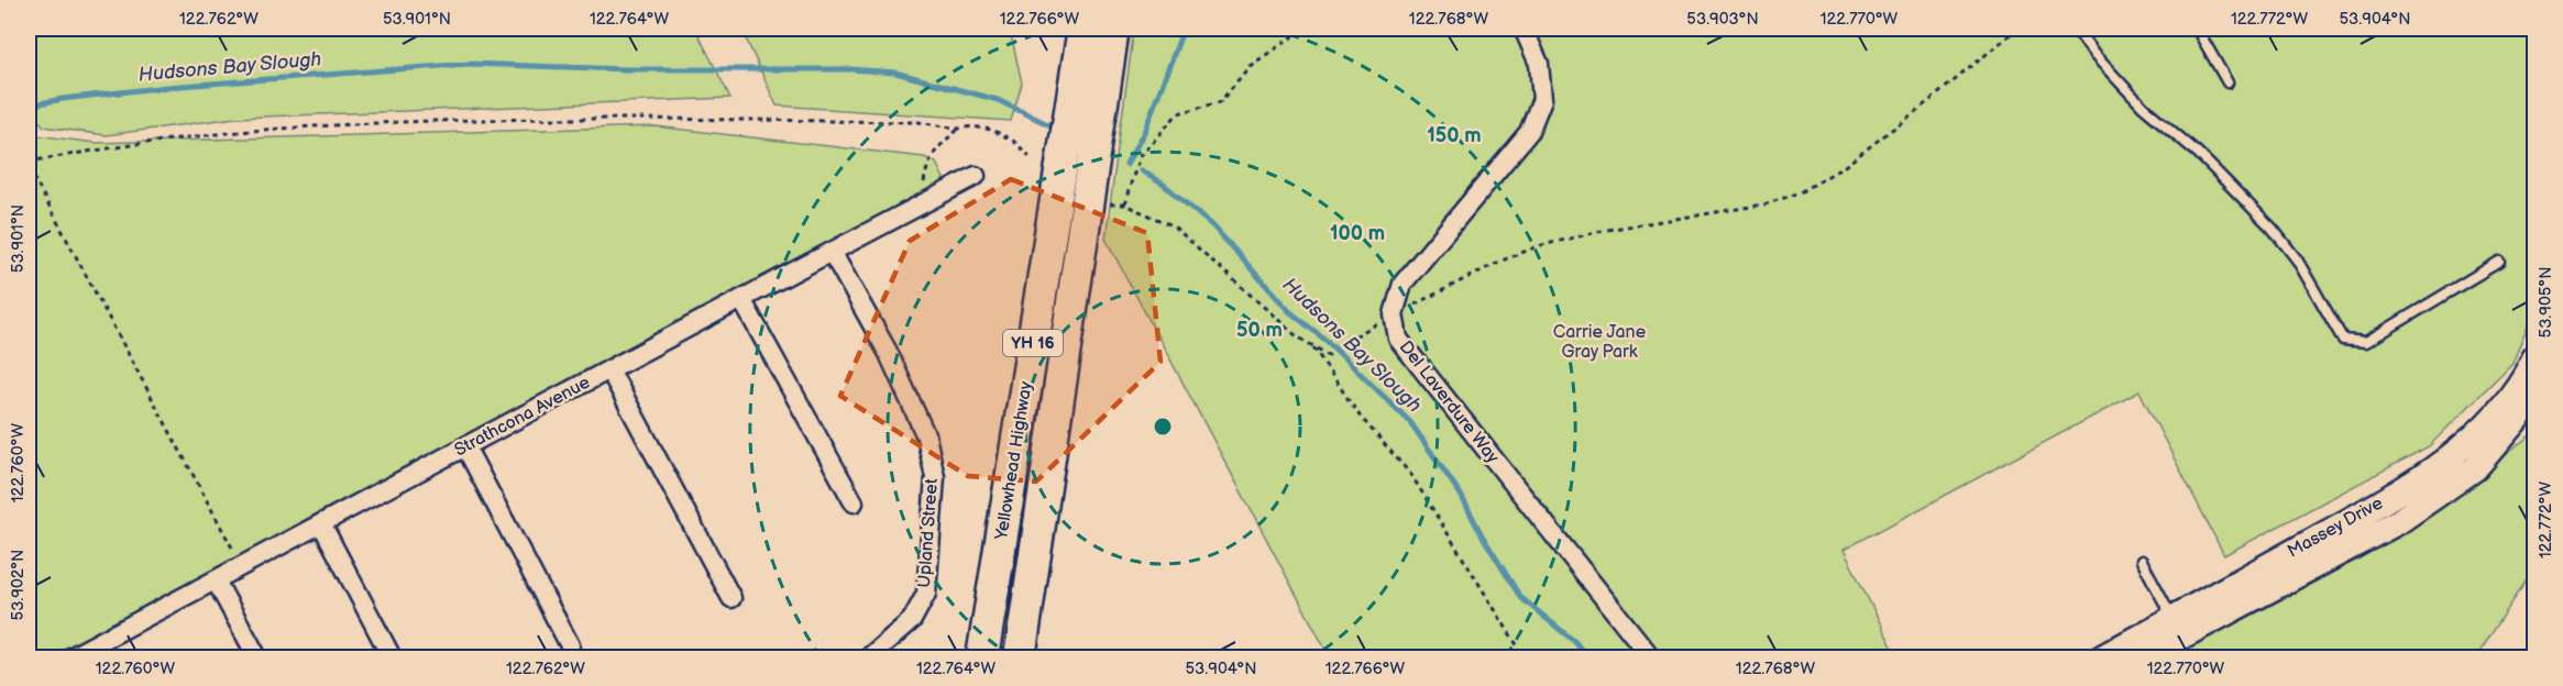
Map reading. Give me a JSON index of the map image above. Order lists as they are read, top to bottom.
{
  "streets": {
    "highway": ["YH 16", "Yellowhead Highway"],
    "street": [
      "Del Laverdure Way",
      "Strathcona Avenue",
      "Massey Drive",
      "Upland Street"
    ]
  },
  "crossings": [
    ["Strathcona Avenue", "Upland Street"]
  ],
  "water": ["Hudsons Bay Slough"],
  "parks": ["Carrie Jane Gray Park"],
  "coordinates": [
    "122.762°W",
    "53.901°N",
    "122.764°W",
    "122.766°W",
    "122.768°W",
    "53.903°N",
    "122.770°W",
    "122.772°W",
    "53.904°N",
    "53.905°N",
    "122.760°W",
    "53.902°N"
  ],
  "rings": ["150 m", "100 m", "50 m"]
}
